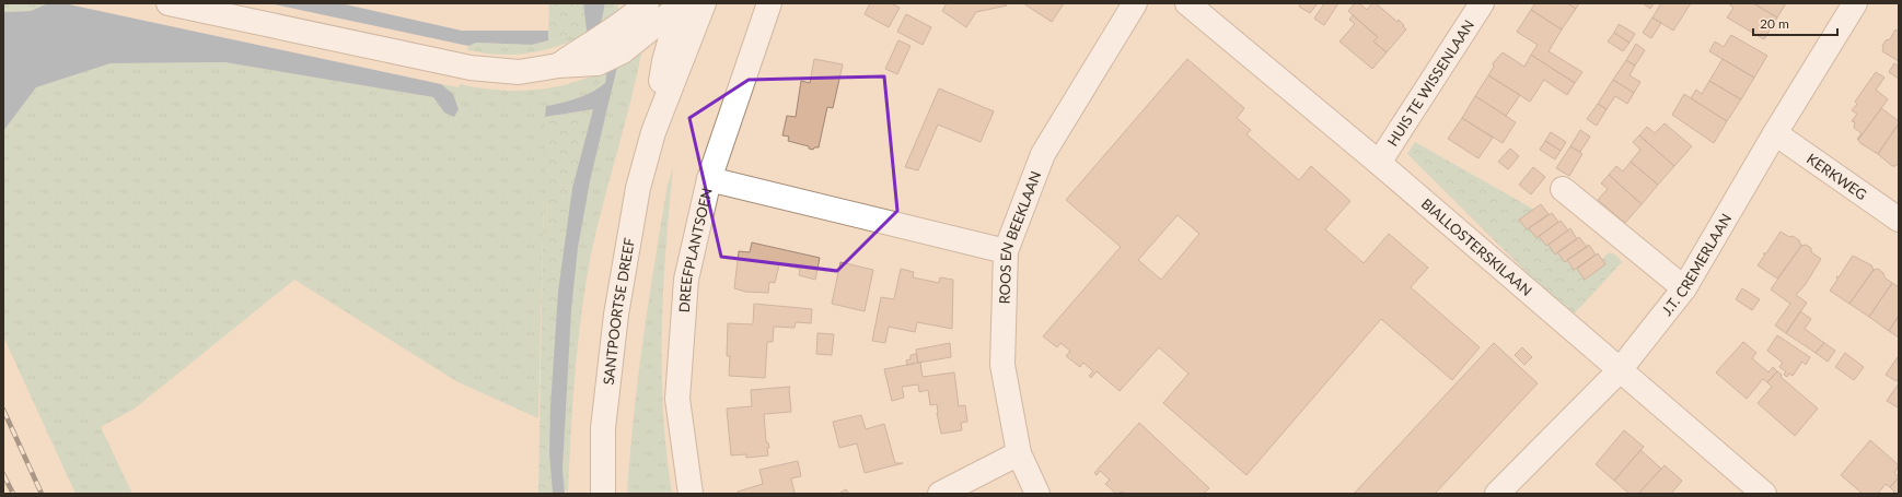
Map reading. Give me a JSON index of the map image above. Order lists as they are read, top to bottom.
{
  "streets": {
    "street": [
      "HUIS TE WISSENLAAN",
      "KERKWEG",
      "ROOS EN BEEKLAAN",
      "BIALLOSTERSKILAAN",
      "DREEFPLANTSOEN",
      "J.T. CREMERLAAN",
      "SANTPOORTSE DREEF"
    ]
  },
  "crossings": [
    ["HUIS TE WISSENLAAN", "BIALLOSTERSKILAAN"],
    ["KERKWEG", "J.T. CREMERLAAN"],
    ["ROOS EN BEEKLAAN", "DREEFPLANTSOEN"],
    ["BIALLOSTERSKILAAN", "J.T. CREMERLAAN"]
  ],
  "scale_bar": "20 m"
}
